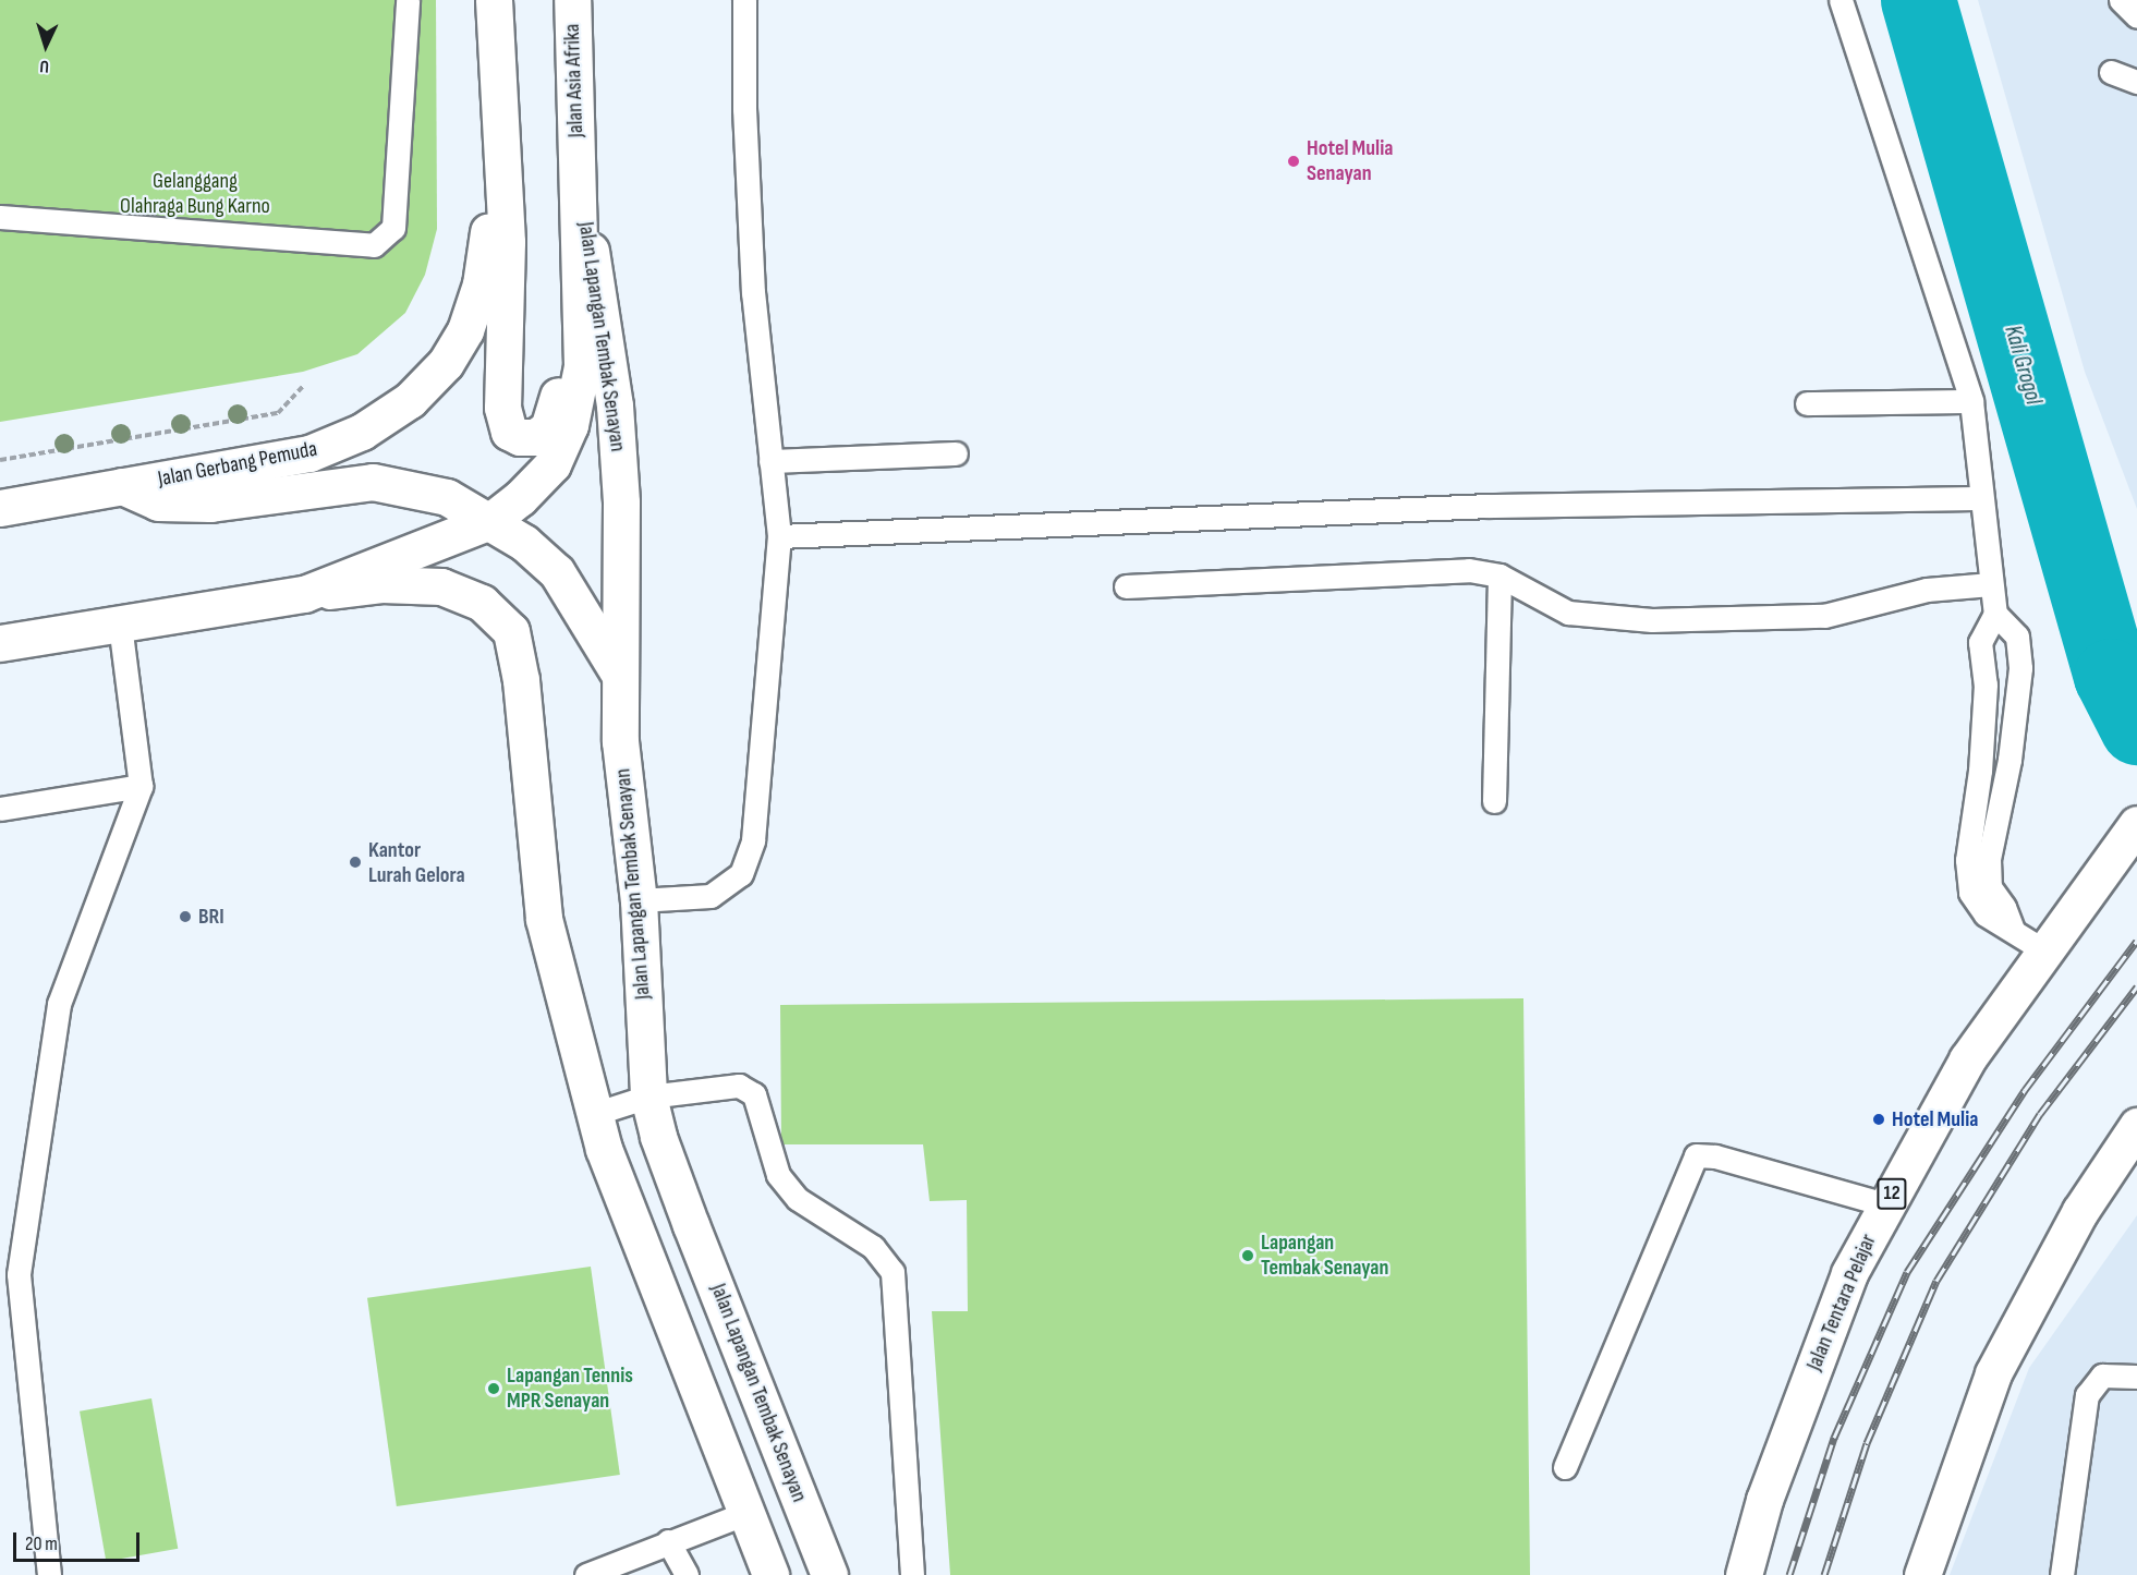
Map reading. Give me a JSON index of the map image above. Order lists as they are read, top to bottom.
{
  "streets": {
    "main road": [
      "Jalan Asia Afrika",
      "Jalan Lapangan Tembak Senayan",
      "Jalan Gerbang Pemuda",
      "12",
      "Jalan Tentara Pelajar"
    ]
  },
  "crossings": [
    ["Jalan Asia Afrika", "Jalan Lapangan Tembak Senayan"],
    ["Jalan Lapangan Tembak Senayan", "Jalan Gerbang Pemuda"]
  ],
  "water": ["Kali Grogol"],
  "parks": ["Gelanggang Olahraga Bung Karno"],
  "places": [
    "Hotel Mulia Senayan",
    "Kantor Lurah Gelora",
    "BRI",
    "Hotel Mulia",
    "Lapangan Tembak Senayan",
    "Lapangan Tennis MPR Senayan"
  ],
  "scale_bar": "20 m",
  "north": "bottom"
}
